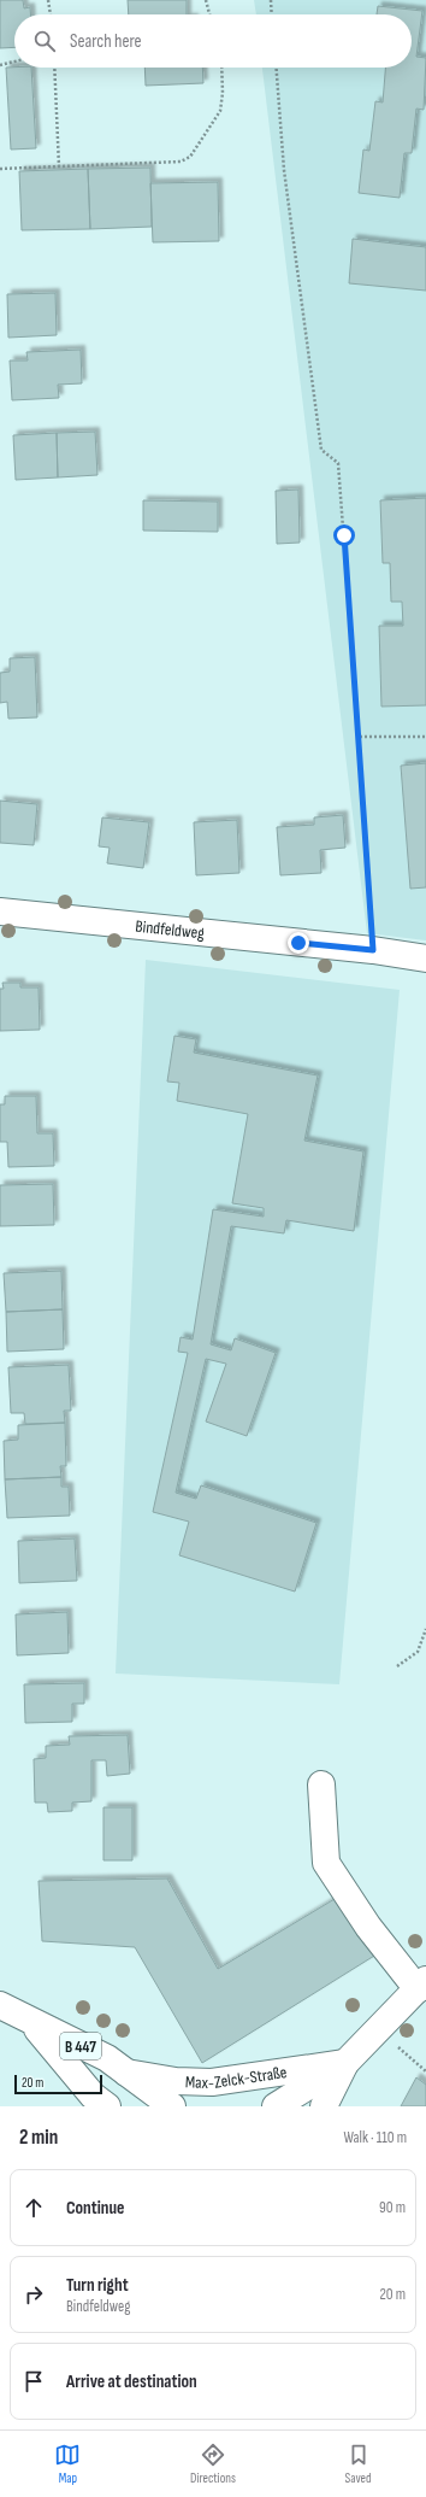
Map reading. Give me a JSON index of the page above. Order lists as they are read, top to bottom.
{
  "streets": {
    "street": ["Bindfeldweg", "B 447", "Max-Zelck-Straße"]
  },
  "crossings": [
    ["B 447", "Max-Zelck-Straße"]
  ],
  "scale_bar": "20 m",
  "page": {
    "search": "Search here",
    "scale": "20 m",
    "heading": ["2 min", "Walk · 110 m"],
    "list": [
      ["Continue", "90 m"],
      ["Turn right", "Bindfeldweg", "20 m"],
      "Arrive at destination"
    ],
    "nav": ["Map", "Directions", "Saved"]
  }
}
